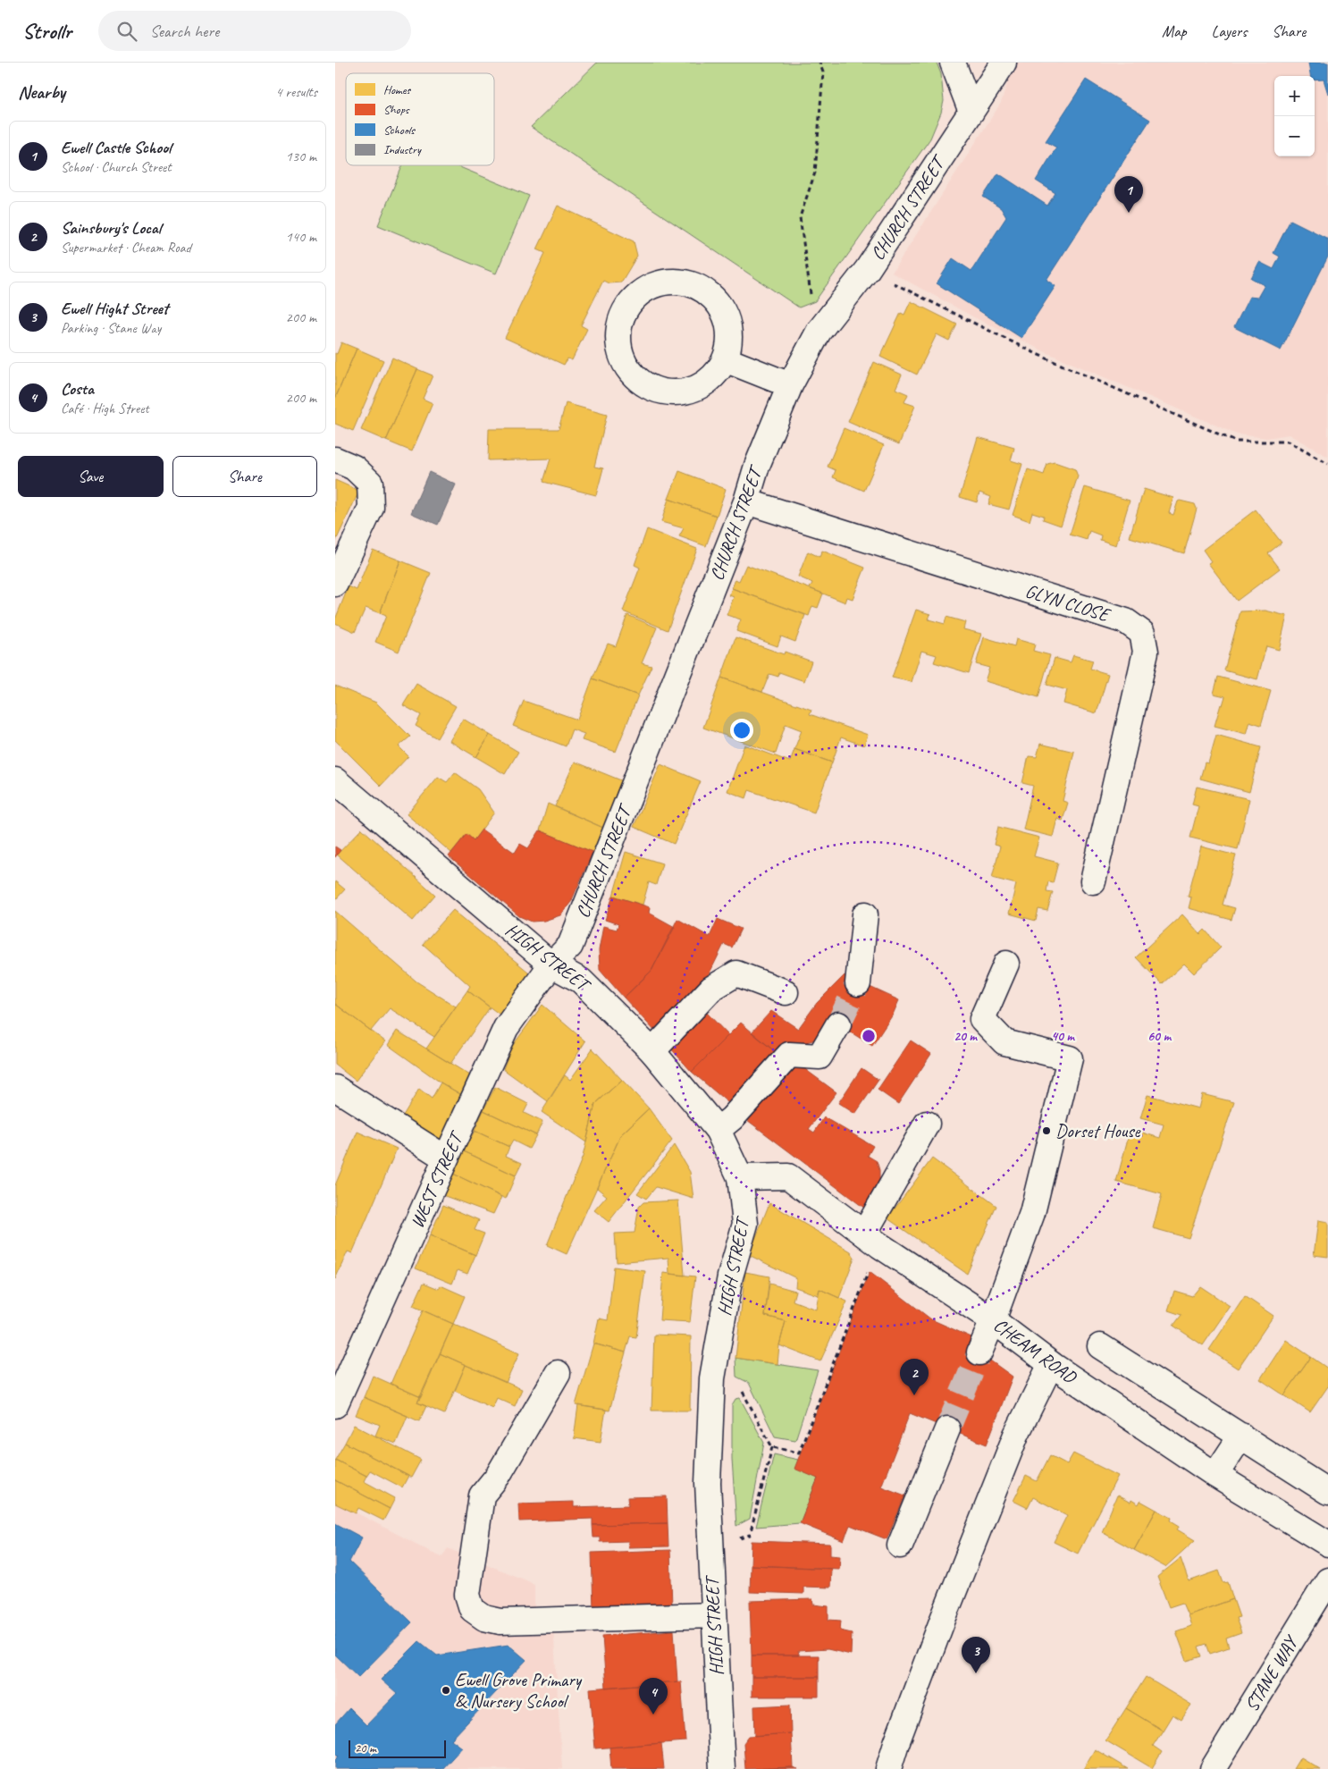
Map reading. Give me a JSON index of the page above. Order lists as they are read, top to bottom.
{
  "streets": {
    "street": [
      "CHURCH STREET",
      "GLYN CLOSE",
      "HIGH STREET",
      "WEST STREET",
      "CHEAM ROAD",
      "STANE WAY"
    ]
  },
  "crossings": [
    ["CHURCH STREET", "GLYN CLOSE"],
    ["CHURCH STREET", "HIGH STREET"],
    ["CHURCH STREET", "WEST STREET"],
    ["HIGH STREET", "WEST STREET"],
    ["HIGH STREET", "CHEAM ROAD"]
  ],
  "places": ["Dorset House", "Ewell Grove Primary & Nursery School"],
  "legend": [
    "Homes",
    "Shops",
    "Schools",
    "Industry"
  ],
  "scale_bar": "20 m",
  "page": {
    "header": "Strollr",
    "search": "Search here",
    "nav": ["Map", "Layers", "Share"],
    "heading": ["Nearby", "4 results"],
    "map_buttons": ["+", "−"],
    "list": [
      {
        "mark": "1",
        "name": "Ewell Castle School",
        "note": "School · Church Street",
        "value": "130 m"
      },
      {
        "mark": "2",
        "name": "Sainsbury's Local",
        "note": "Supermarket · Cheam Road",
        "value": "140 m"
      },
      {
        "mark": "3",
        "name": "Ewell Hight Street",
        "note": "Parking · Stane Way",
        "value": "200 m"
      },
      {
        "mark": "4",
        "name": "Costa",
        "note": "Café · High Street",
        "value": "200 m"
      }
    ],
    "pins": [
      "1",
      "2",
      "3",
      "4"
    ],
    "buttons": ["Save", "Share"],
    "scale": "20 m"
  },
  "rings": ["20 m", "40 m", "60 m"]
}
